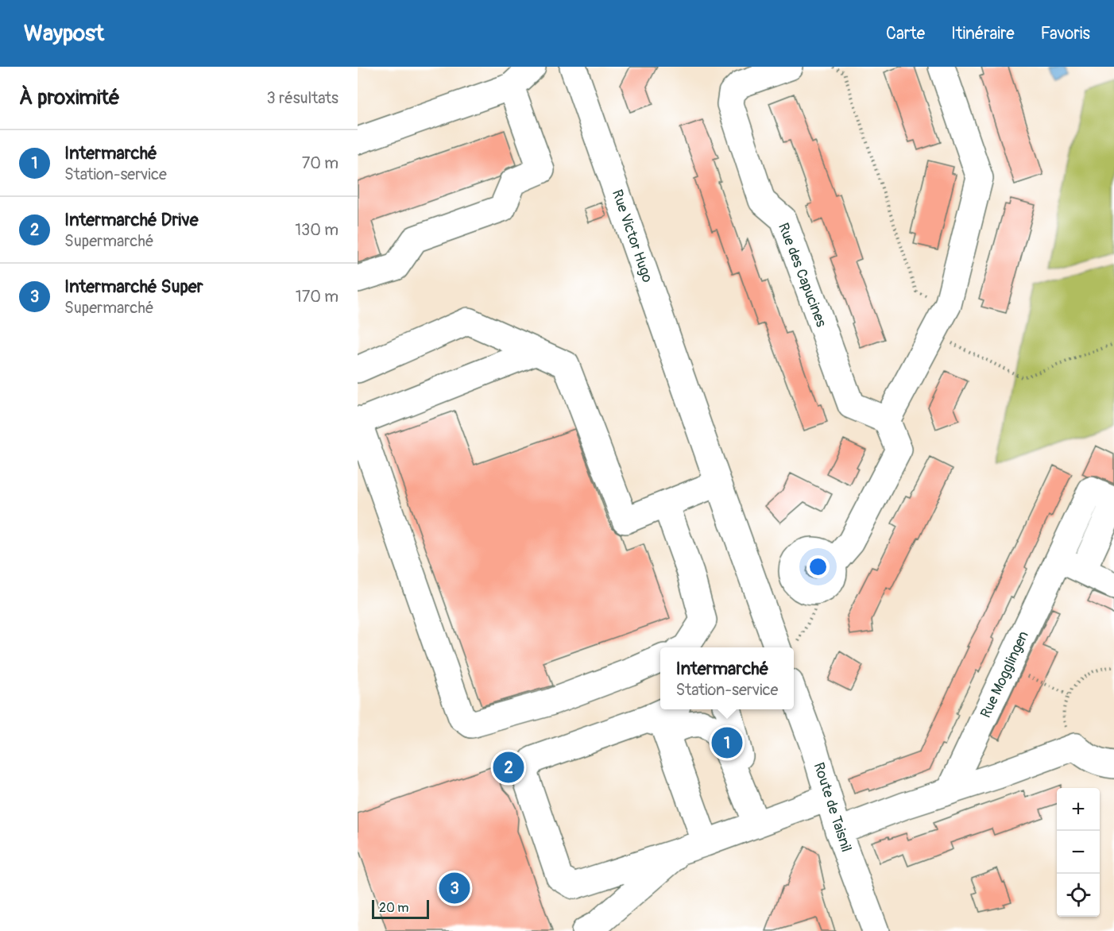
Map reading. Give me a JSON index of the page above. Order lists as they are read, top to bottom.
{
  "streets": {
    "street": [
      "Rue Victor Hugo",
      "Rue des Capucines",
      "Rue Mogglingen",
      "Route de Taisnil"
    ]
  },
  "scale_bar": "20 m",
  "page": {
    "header": "Waypost",
    "nav": ["Carte", "Itinéraire", "Favoris"],
    "heading": ["À proximité", "3 résultats"],
    "list": [
      {
        "mark": "1",
        "name": "Intermarché",
        "note": "Station-service",
        "value": "70 m"
      },
      {
        "mark": "2",
        "name": "Intermarché Drive",
        "note": "Supermarché",
        "value": "130 m"
      },
      {
        "mark": "3",
        "name": "Intermarché Super",
        "note": "Supermarché",
        "value": "170 m"
      }
    ],
    "popup": ["Intermarché", "Station-service"],
    "pins": ["1", "2", "3"],
    "map_buttons": ["+", "−"],
    "scale": "20 m"
  }
}
